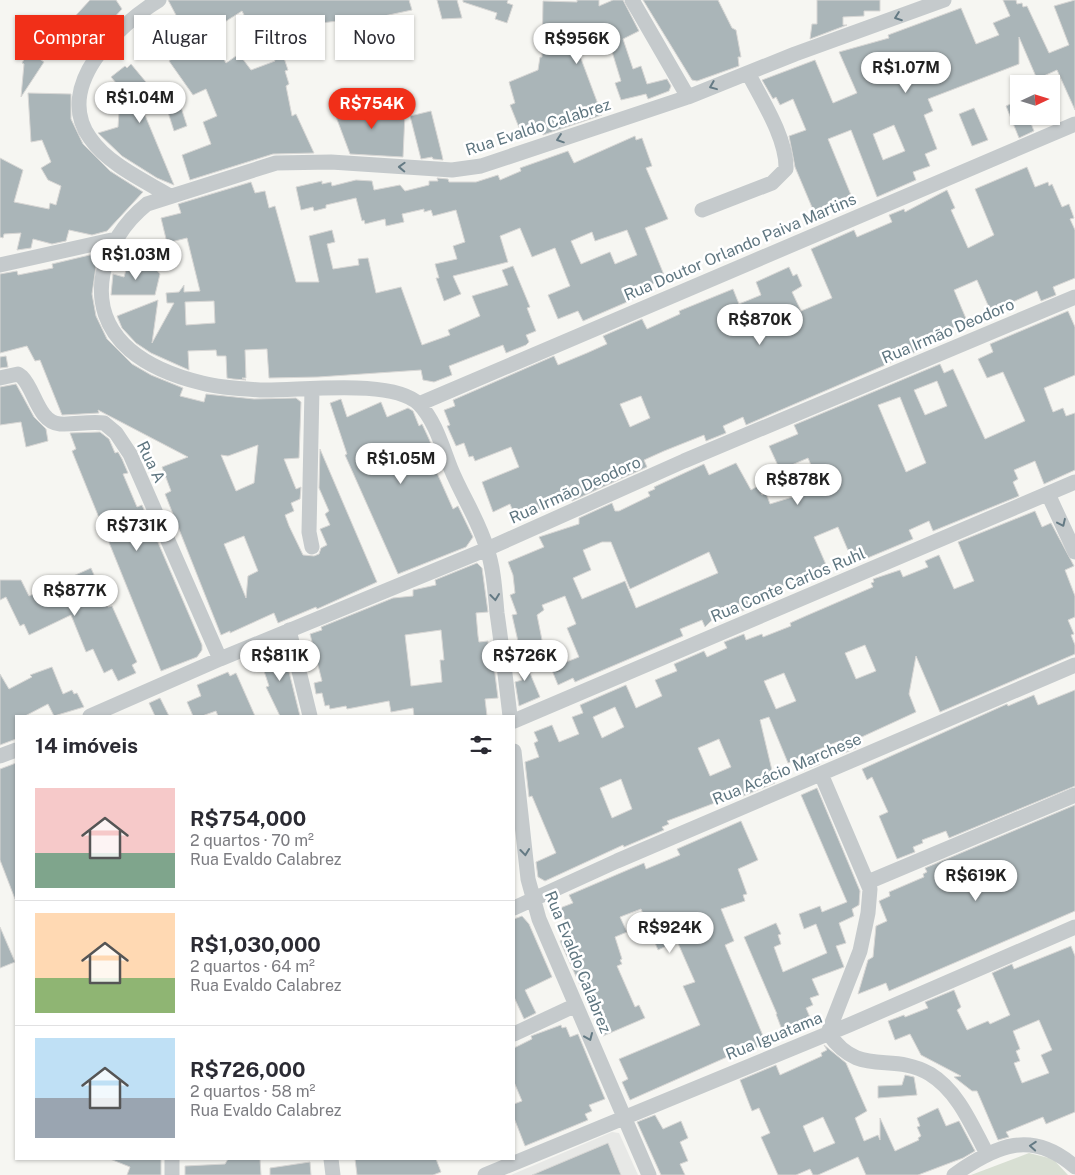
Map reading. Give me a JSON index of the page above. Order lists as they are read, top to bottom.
{
  "streets": {
    "street": [
      "Rua Evaldo Calabrez",
      "Rua Doutor Orlando Paiva Martins",
      "Rua Irmão Deodoro",
      "Rua A",
      "Rua Conte Carlos Ruhl",
      "Rua Acácio Marchese",
      "Rua Iguatama"
    ]
  },
  "crossings": [
    ["Rua Evaldo Calabrez", "Rua Doutor Orlando Paiva Martins"],
    ["Rua Evaldo Calabrez", "Rua Acácio Marchese"],
    ["Rua Evaldo Calabrez", "Rua Iguatama"],
    ["Rua Irmão Deodoro", "Rua A"]
  ],
  "north": "right",
  "page": {
    "chip": [
      "Comprar",
      "Alugar",
      "Filtros",
      "Novo"
    ],
    "price": [
      "R$956K",
      "R$1.07M",
      "R$1.04M",
      "R$754K",
      "R$1.03M",
      "R$870K",
      "R$1.05M",
      "R$878K",
      "R$731K",
      "R$877K",
      "R$811K",
      "R$726K",
      "R$619K",
      "R$924K"
    ],
    "heading": "14 imóveis",
    "list": [
      {
        "name": "R$754,000",
        "note": "2 quartos · 70 m² · Rua Evaldo Calabrez"
      },
      {
        "name": "R$1,030,000",
        "note": "2 quartos · 64 m² · Rua Evaldo Calabrez"
      },
      {
        "name": "R$726,000",
        "note": "2 quartos · 58 m² · Rua Evaldo Calabrez"
      }
    ]
  }
}
